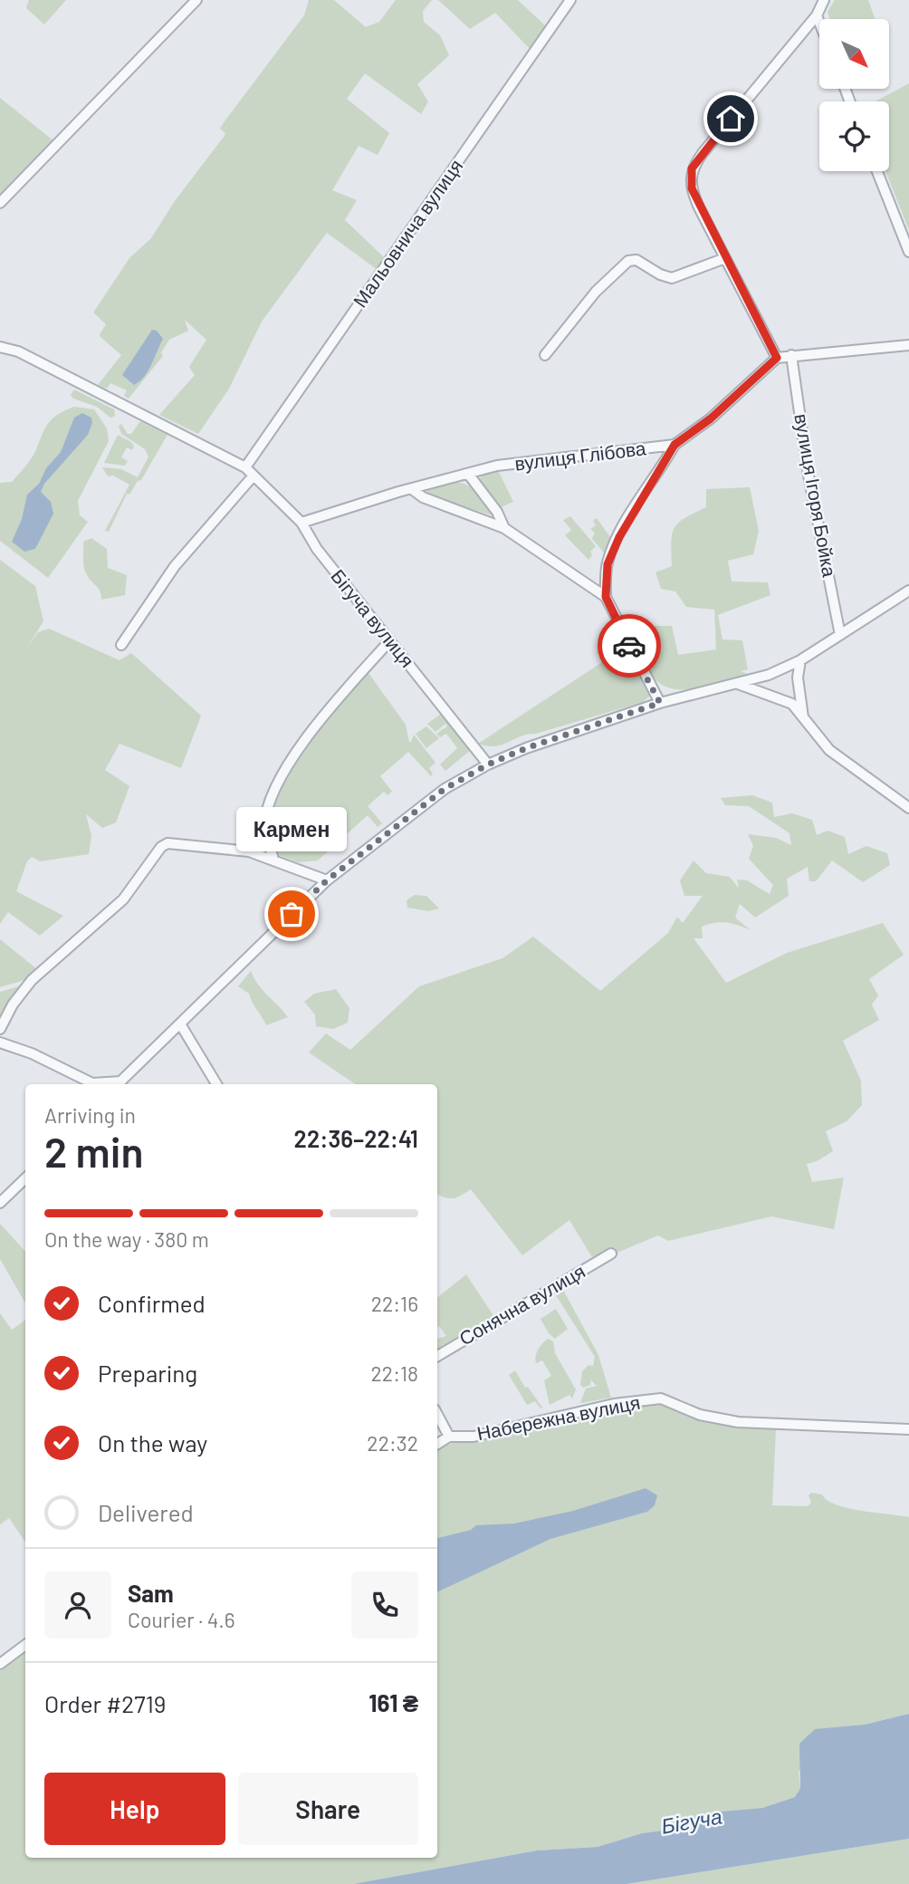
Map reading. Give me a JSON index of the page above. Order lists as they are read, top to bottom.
{
  "streets": {
    "street": [
      "Мальовнича вулиця",
      "вулиця Глібова",
      "вулиця Ігоря Бойка",
      "Бігуча вулиця",
      "Сонячна вулиця",
      "Набережна вулиця"
    ]
  },
  "crossings": [
    ["Мальовнича вулиця", "Бігуча вулиця"],
    ["вулиця Глібова", "Бігуча вулиця"]
  ],
  "water": ["Бігуча"],
  "places": ["Кармен"],
  "north": "bottom right",
  "page": {
    "bubble": "Кармен",
    "heading": ["2 min", "Arriving in", "22:36–22:41"],
    "panel": [
      "Sam",
      "Courier · 4.6",
      "Order #2719",
      "161 ₴"
    ],
    "bar": "On the way · 380 m",
    "list": [
      ["Confirmed", "22:16"],
      ["Preparing", "22:18"],
      ["On the way", "22:32"],
      "Delivered"
    ],
    "buttons": ["Help", "Share"]
  }
}
